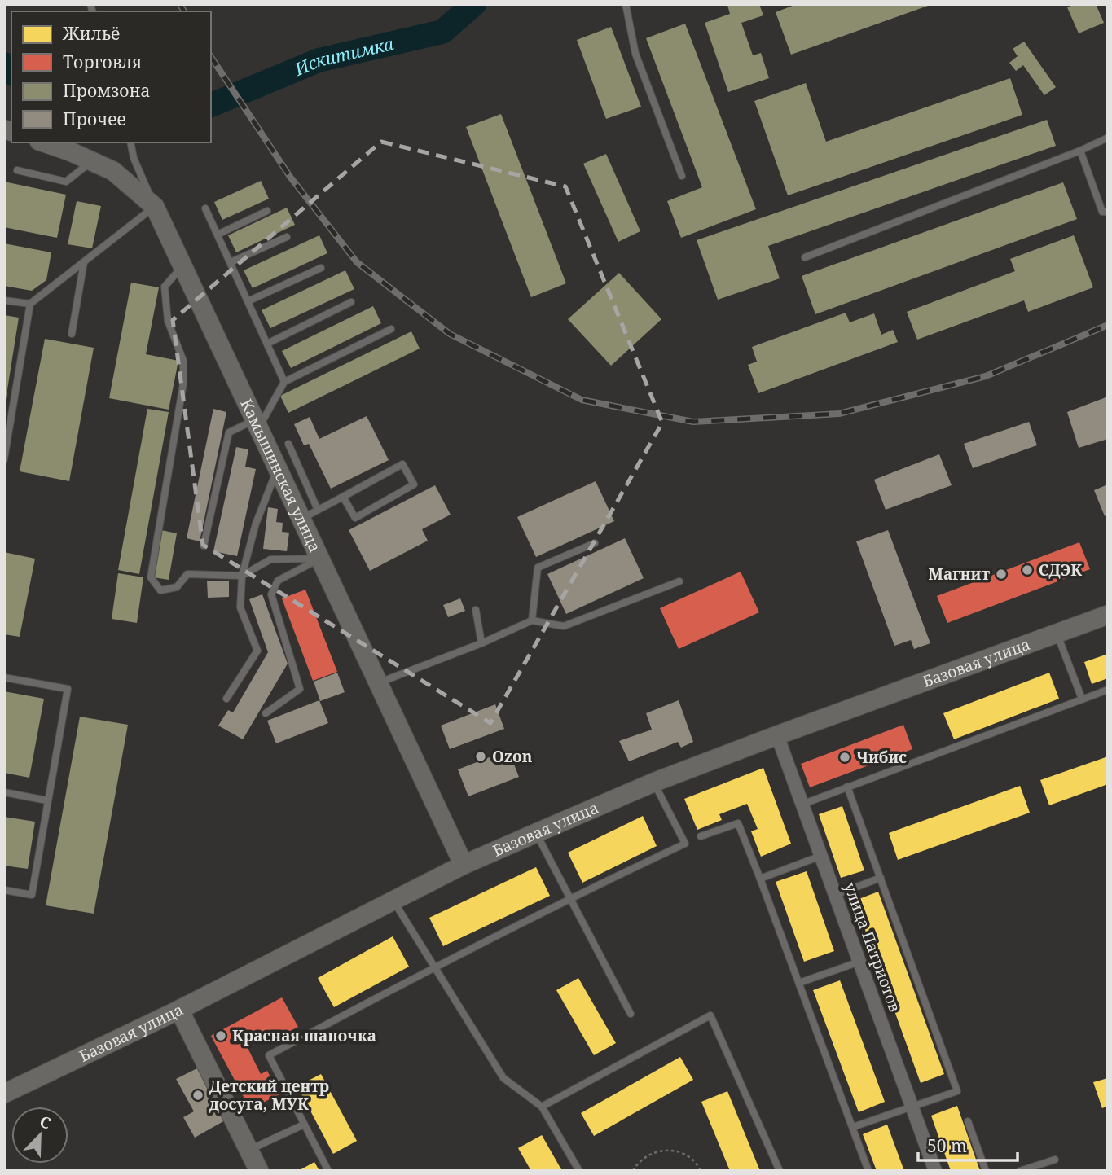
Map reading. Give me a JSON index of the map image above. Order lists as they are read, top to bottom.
{
  "streets": {
    "main road": ["Камышинская улица", "Базовая улица"],
    "street": ["улица Патриотов"]
  },
  "crossings": [
    ["Камышинская улица", "Базовая улица"],
    ["Базовая улица", "улица Патриотов"]
  ],
  "water": ["Искитимка"],
  "places": [
    "СДЭК",
    "Магнит",
    "Ozon",
    "Чибис",
    "Красная шапочка",
    "Детский центр досуга, МУК"
  ],
  "legend": [
    "Жильё",
    "Торговля",
    "Промзона",
    "Прочее"
  ],
  "scale_bar": "50 m",
  "north": "top right"
}
